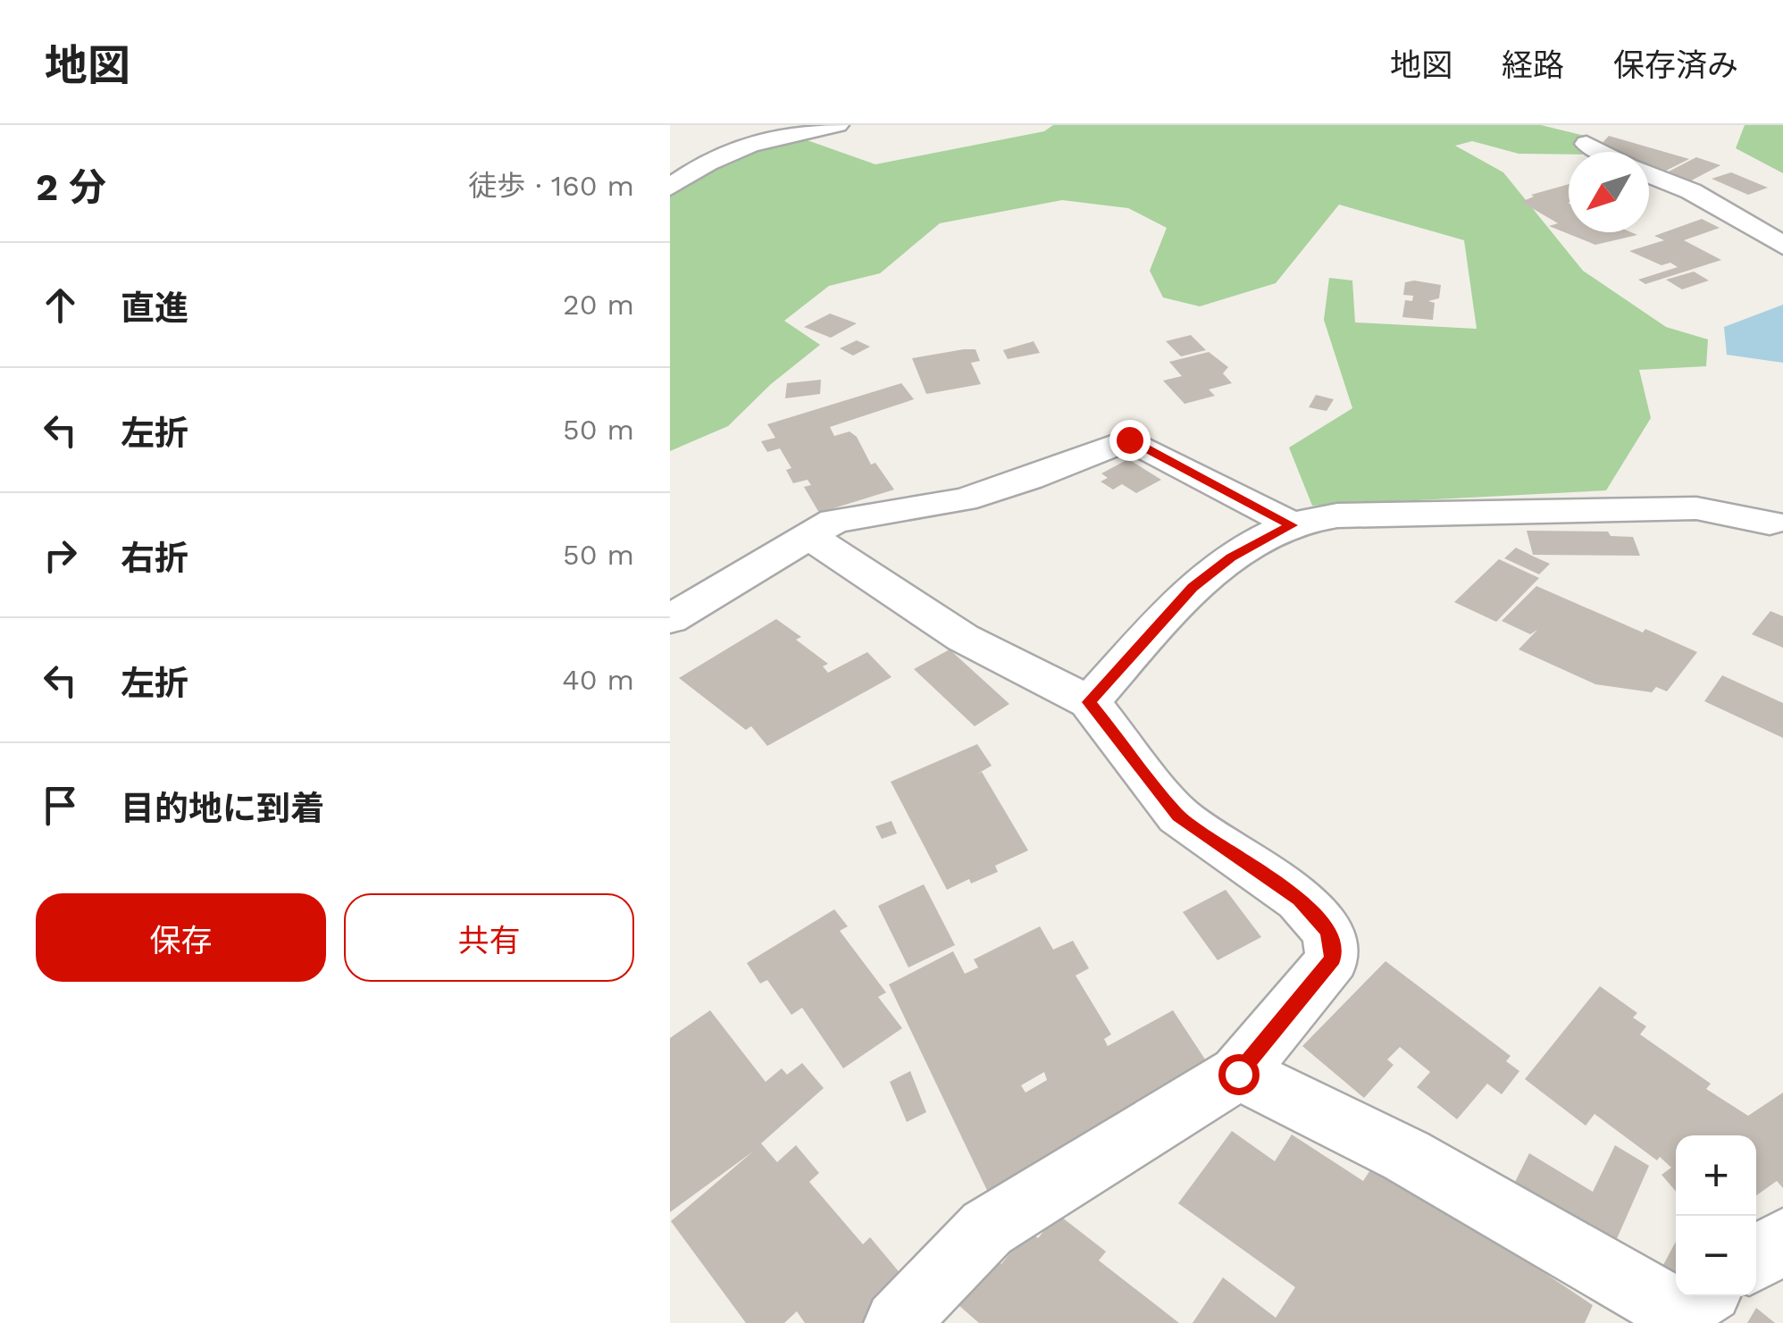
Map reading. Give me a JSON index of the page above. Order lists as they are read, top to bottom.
{
  "north": "bottom left",
  "page": {
    "header": "地図",
    "nav": ["地図", "経路", "保存済み"],
    "heading": ["2 分", "徒歩 · 160 m"],
    "list": [
      ["直進", "20 m"],
      ["左折", "50 m"],
      ["右折", "50 m"],
      ["左折", "40 m"],
      "目的地に到着"
    ],
    "buttons": ["保存", "共有"],
    "map_buttons": ["+", "−"]
  }
}
